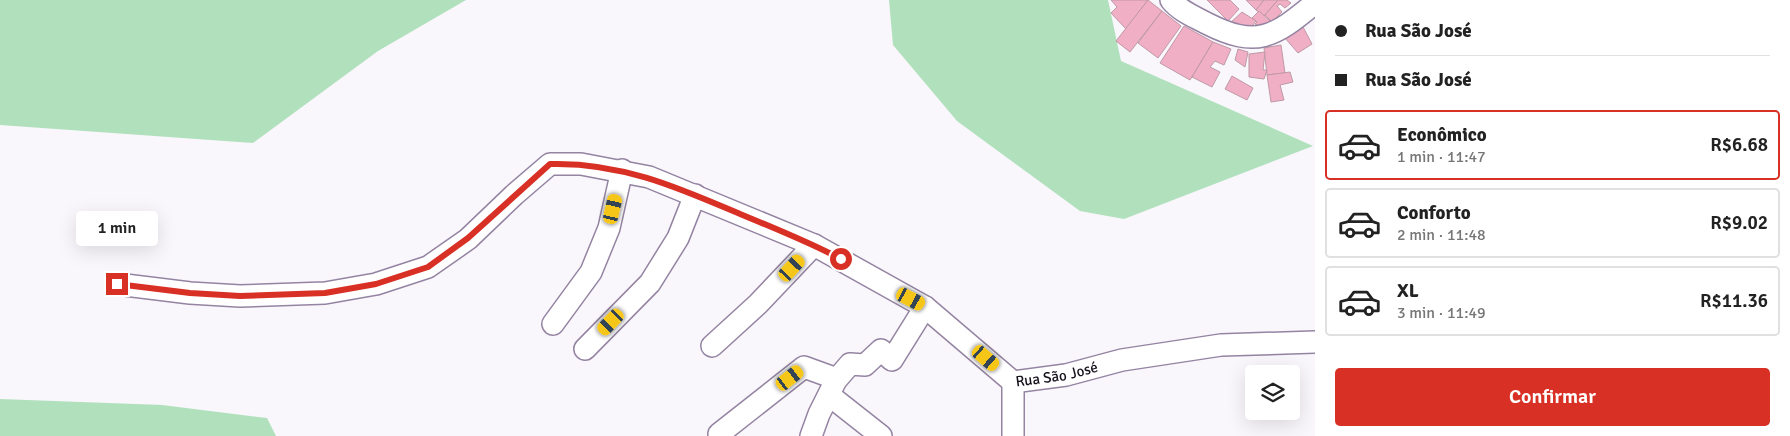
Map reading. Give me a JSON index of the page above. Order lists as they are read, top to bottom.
{
  "streets": {
    "street": ["Rua São José"]
  },
  "page": {
    "banner": ["Rua São José", "Rua São José"],
    "list": [
      {
        "name": "Econômico",
        "note": "1 min · 11:47",
        "value": "R$6.68"
      },
      {
        "name": "Conforto",
        "note": "2 min · 11:48",
        "value": "R$9.02"
      },
      {
        "name": "XL",
        "note": "3 min · 11:49",
        "value": "R$11.36"
      }
    ],
    "bubble": "1 min",
    "buttons": "Confirmar"
  }
}
